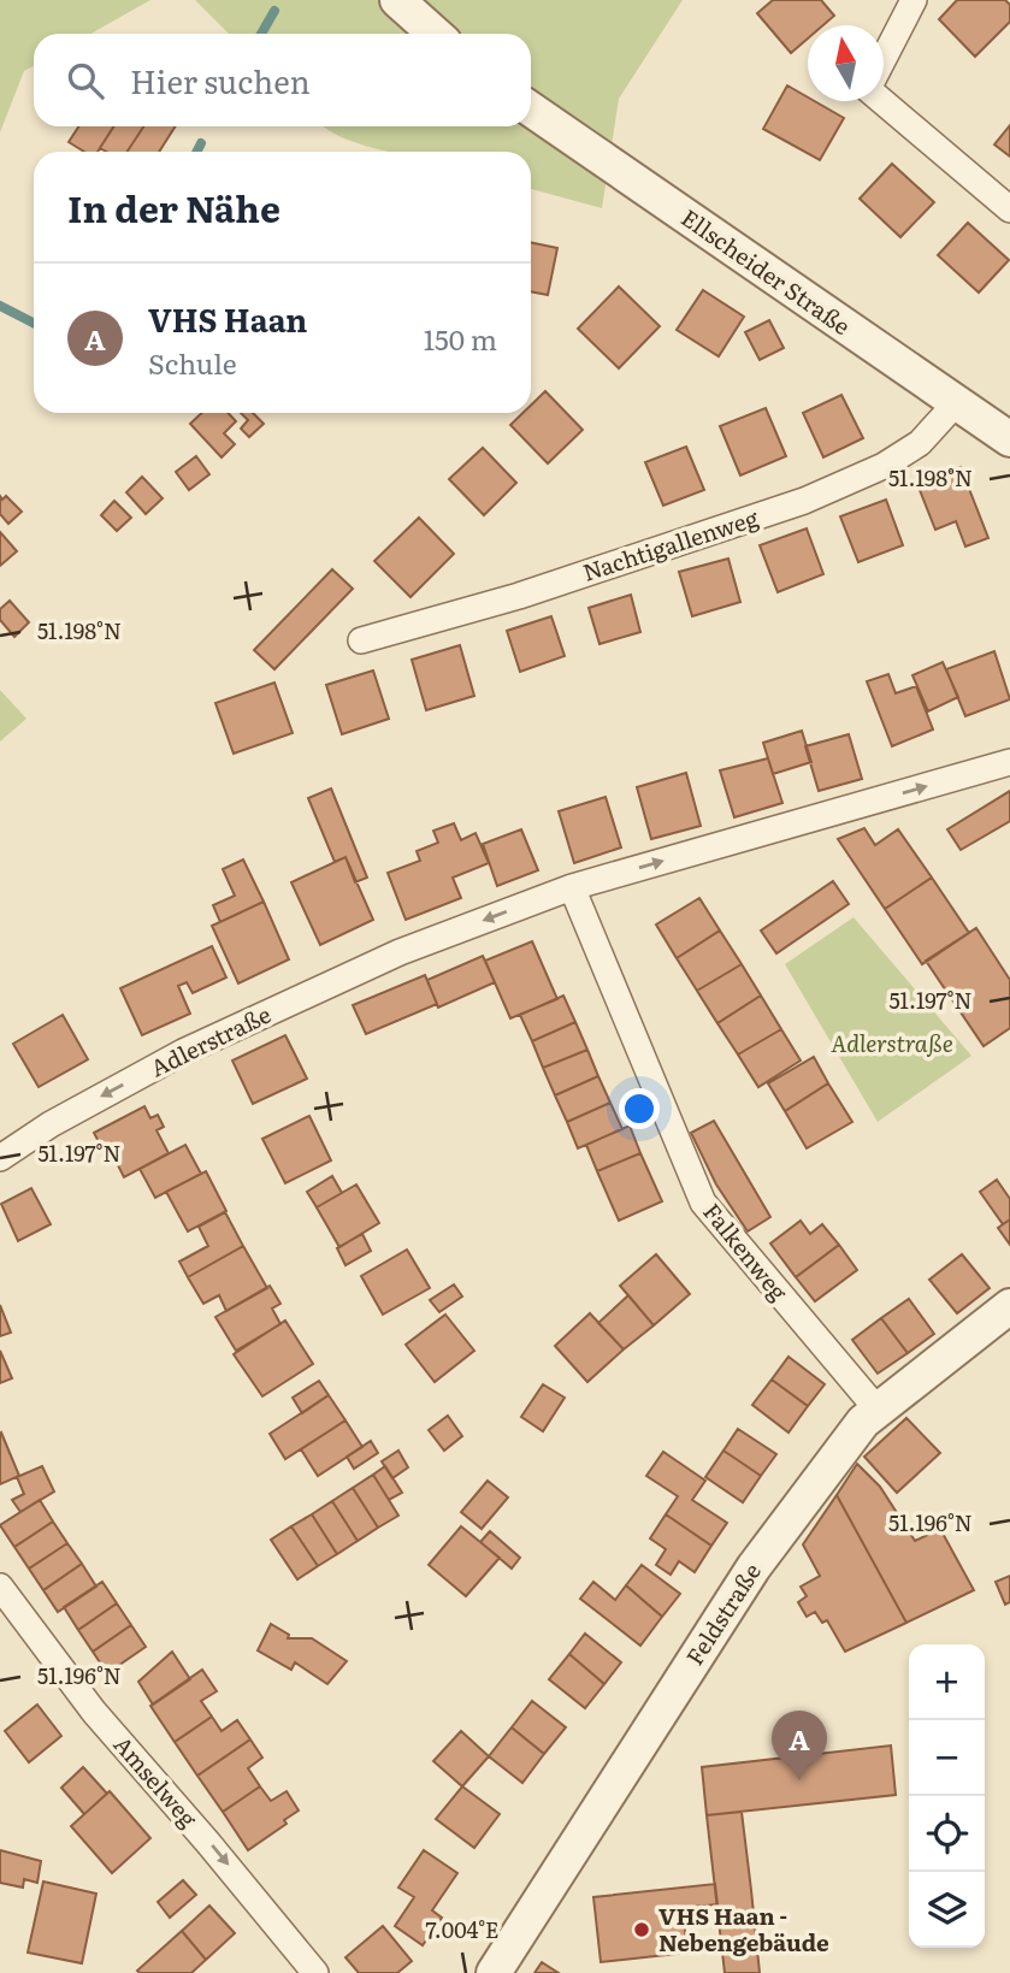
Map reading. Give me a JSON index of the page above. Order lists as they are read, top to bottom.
{
  "streets": {
    "street": [
      "Ellscheider Straße",
      "Nachtigallenweg",
      "Adlerstraße",
      "Falkenweg",
      "Feldstraße",
      "Amselweg"
    ]
  },
  "crossings": [
    ["Ellscheider Straße", "Nachtigallenweg"],
    ["Adlerstraße", "Falkenweg"],
    ["Falkenweg", "Feldstraße"]
  ],
  "one_way": ["Amselweg"],
  "parks": ["Adlerstraße"],
  "places": ["VHS Haan - Nebengebäude"],
  "north": "top",
  "page": {
    "search": "Hier suchen",
    "heading": "In der Nähe",
    "list": [
      {
        "mark": "A",
        "name": "VHS Haan",
        "note": "Schule",
        "value": "150 m"
      }
    ],
    "map_buttons": ["+", "−"],
    "pins": "A"
  },
  "coordinates": [
    "51.198°N",
    "51.197°N",
    "51.196°N",
    "7.004°E"
  ]
}
